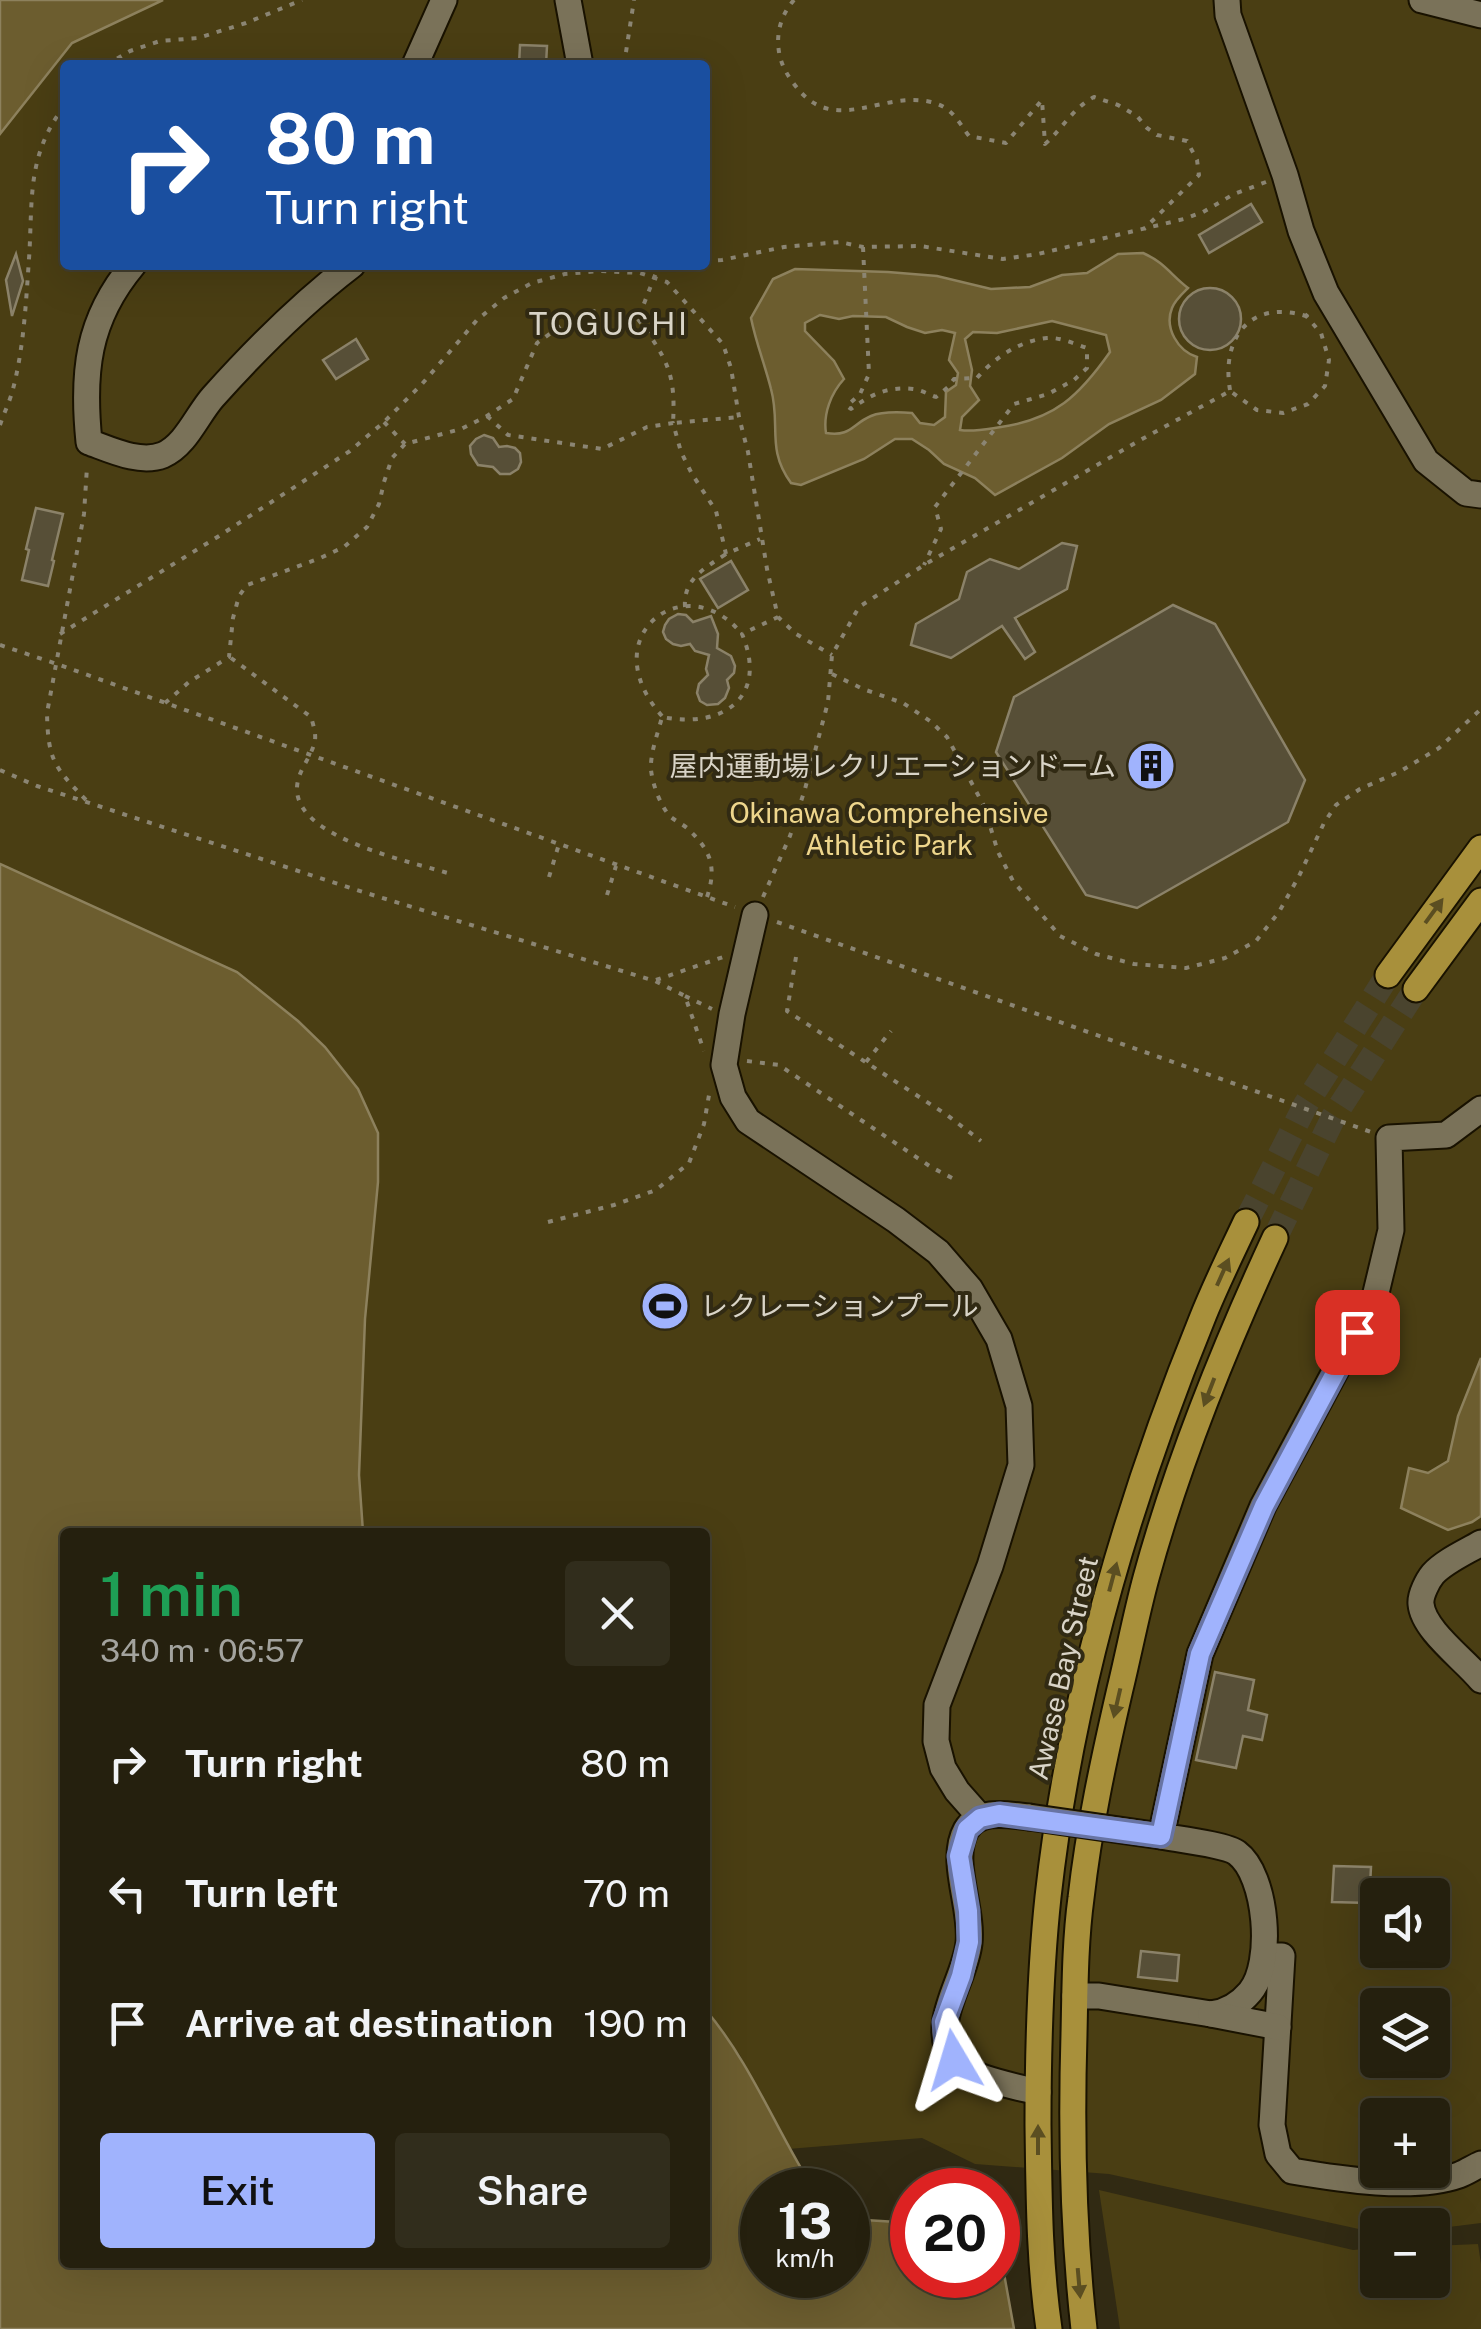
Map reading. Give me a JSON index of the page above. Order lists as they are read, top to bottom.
{
  "streets": {
    "main road": ["Awase Bay Street"]
  },
  "districts": ["TOGUCHI"],
  "parks": ["Okinawa Comprehensive Athletic Park"],
  "places": {
    "building": ["屋内運動場レクリエーションドーム"],
    "sports": ["レクレーションプール"]
  },
  "page": {
    "turn": ["80 m", "Turn right"],
    "heading": ["1 min", "340 m · 06:57"],
    "list": [
      {
        "name": "Turn right",
        "value": "80 m"
      },
      {
        "name": "Turn left",
        "value": "70 m"
      },
      {
        "name": "Arrive at destination",
        "value": "190 m"
      }
    ],
    "map_buttons": ["+", "−"],
    "buttons": ["Exit", "Share"],
    "speed": "13 km/h",
    "limit": "20"
  }
}
